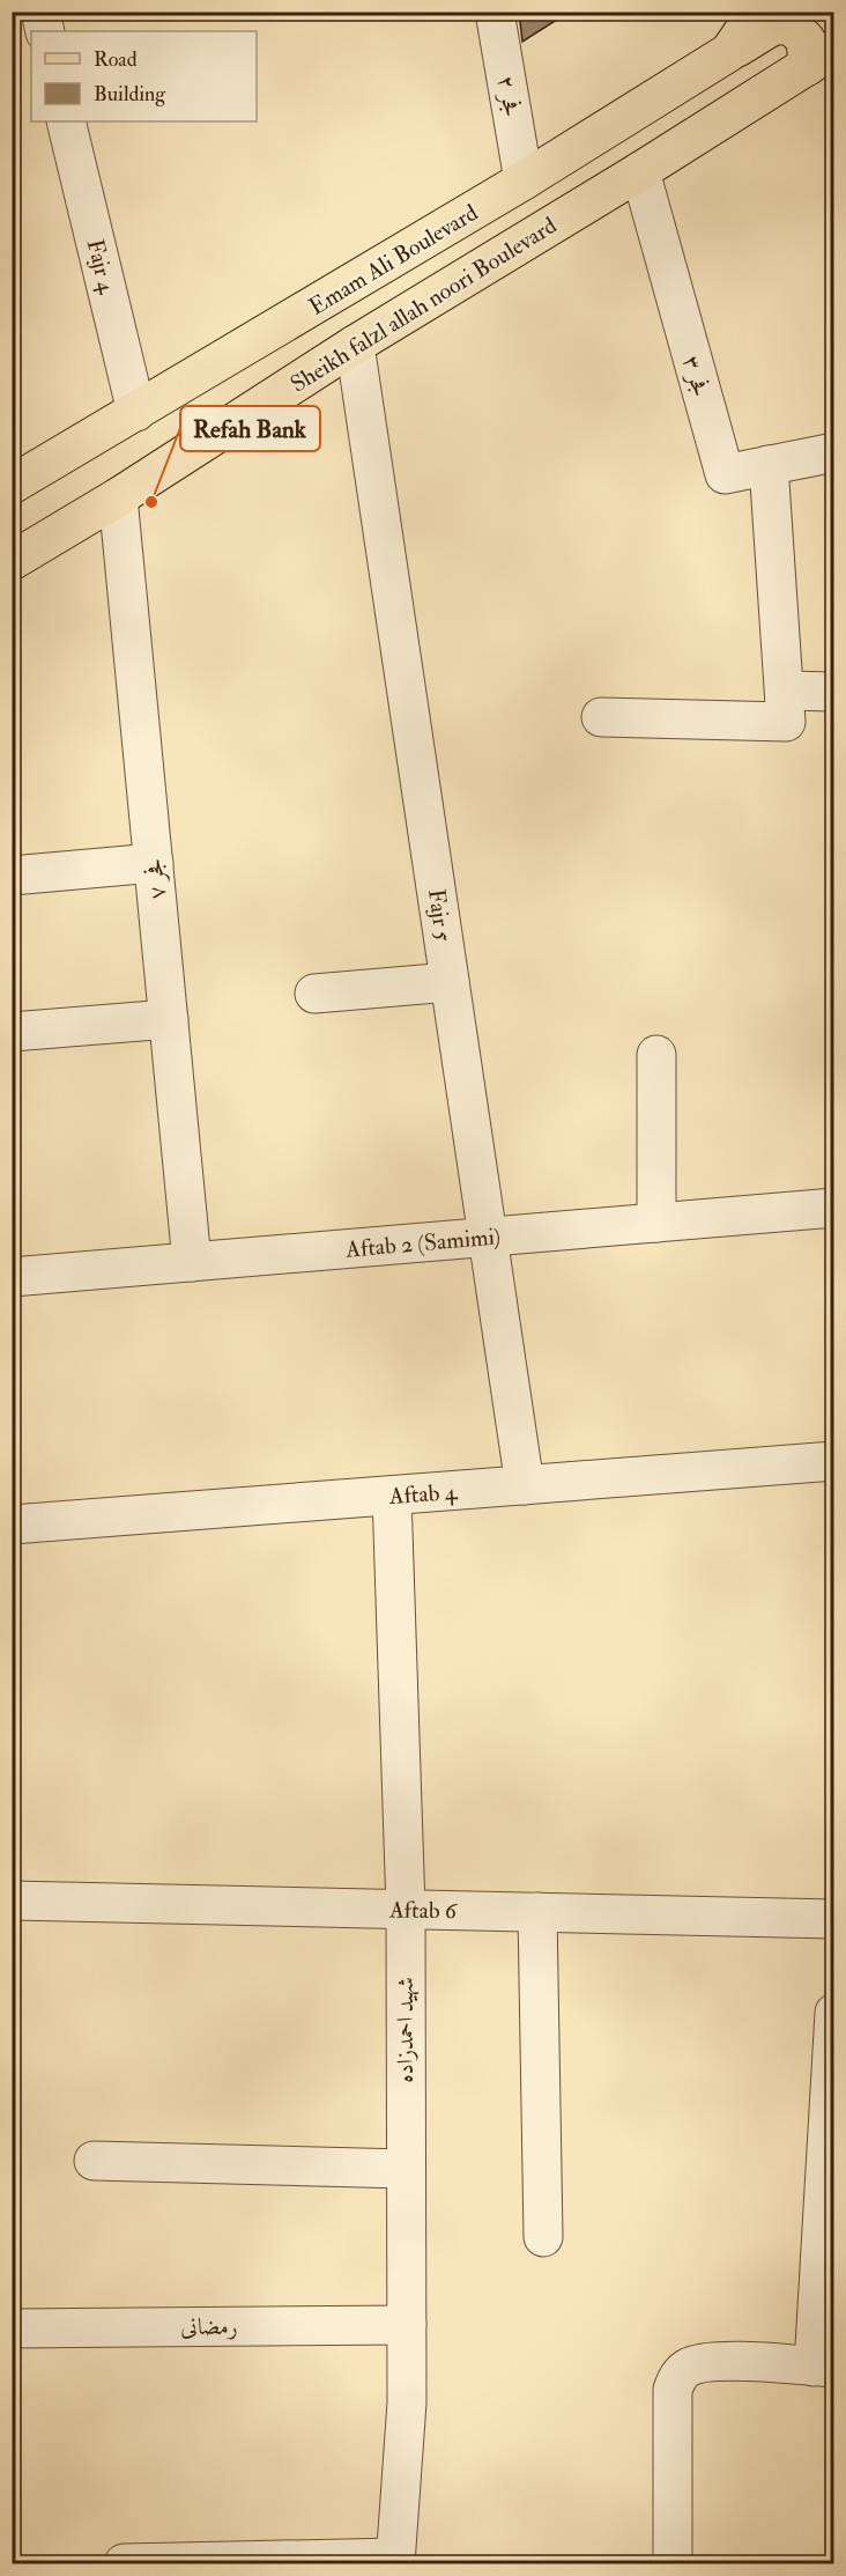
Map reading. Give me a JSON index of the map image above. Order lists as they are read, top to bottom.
{
  "streets": {
    "main road": ["Emam Ali Boulevard", "Sheikh falzl allah noori Boulevard"],
    "street": [
      "فجر ۲",
      "Fajr 4",
      "فجر ۳",
      "فجر ۷",
      "Fajr 5",
      "Aftab 2 (Samimi)",
      "Aftab 4",
      "Aftab 6",
      "شهید احمدزاده",
      "رمضانی"
    ]
  },
  "crossings": [
    ["فجر ۲", "Emam Ali Boulevard"],
    ["Emam Ali Boulevard", "Fajr 4"],
    ["Sheikh falzl allah noori Boulevard", "فجر ۳"],
    ["Sheikh falzl allah noori Boulevard", "فجر ۷"],
    ["Sheikh falzl allah noori Boulevard", "Fajr 5"],
    ["فجر ۷", "Aftab 2 (Samimi)"],
    ["Fajr 5", "Aftab 2 (Samimi)"],
    ["Fajr 5", "Aftab 4"],
    ["Aftab 4", "شهید احمدزاده"],
    ["Aftab 6", "شهید احمدزاده"],
    ["شهید احمدزاده", "رمضانی"]
  ],
  "places": ["Refah Bank"],
  "legend": ["Road", "Building"]
}
